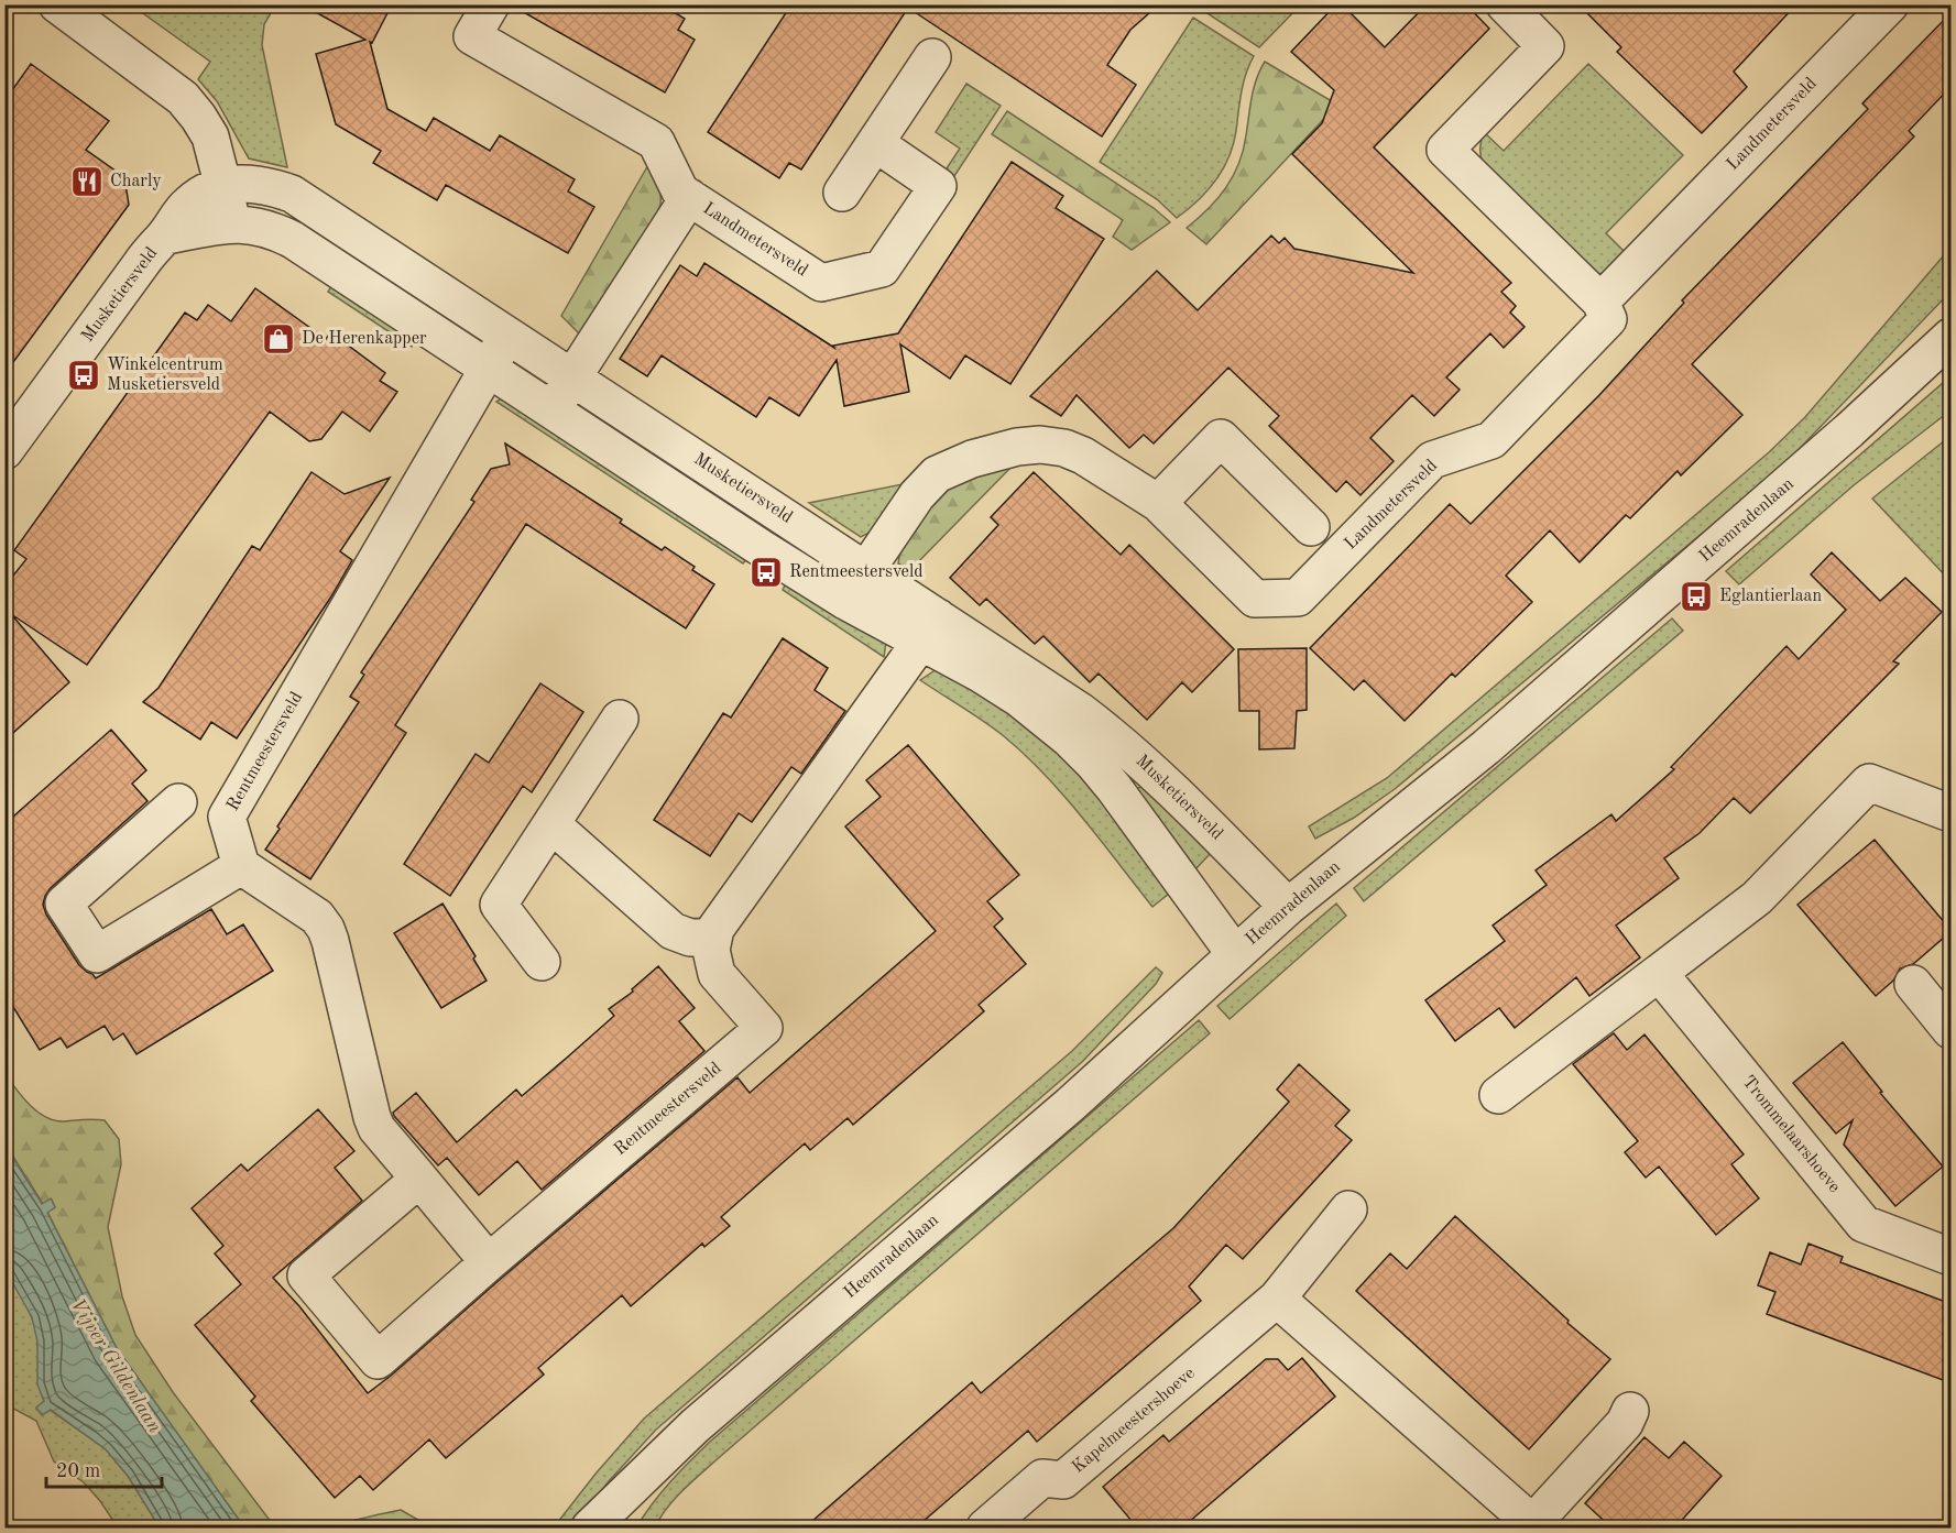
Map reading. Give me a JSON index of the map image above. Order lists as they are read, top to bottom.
{
  "streets": {
    "street": [
      "Landmetersveld",
      "Musketiersveld",
      "Heemradenlaan",
      "Rentmeestersveld",
      "Trommelaarshoeve",
      "Kapelmeestershoeve"
    ]
  },
  "crossings": [
    ["Landmetersveld", "Musketiersveld"],
    ["Musketiersveld", "Heemradenlaan"],
    ["Musketiersveld", "Rentmeestersveld"]
  ],
  "water": ["Vijver Gildenlaan"],
  "places": {
    "restaurant": ["Charly"],
    "shop": ["De Herenkapper"],
    "bus stop": ["Winkelcentrum Musketiersveld", "Rentmeestersveld", "Eglantierlaan"]
  },
  "scale_bar": "20 m"
}
